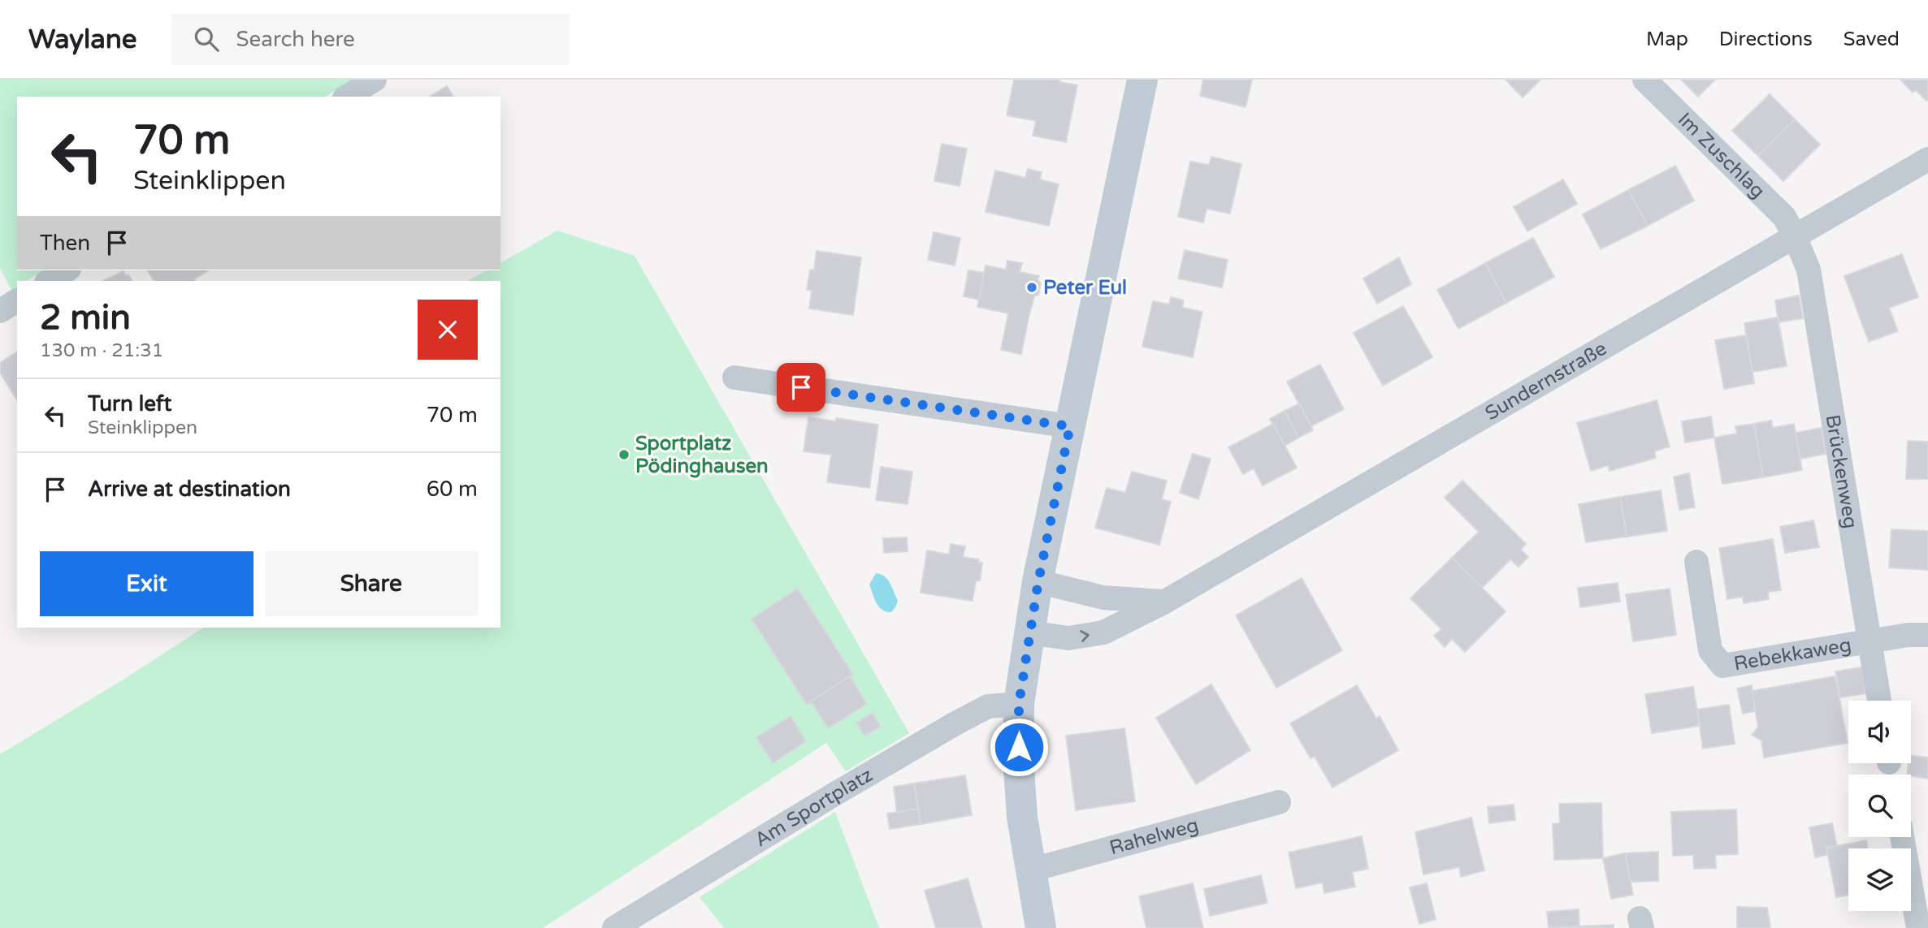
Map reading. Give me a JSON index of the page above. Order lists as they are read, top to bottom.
{
  "streets": {
    "street": [
      "Im Zuschlag",
      "Sundernstraße",
      "Brückenweg",
      "Rebekkaweg",
      "Am Sportplatz",
      "Rahelweg"
    ]
  },
  "crossings": [
    ["Im Zuschlag", "Sundernstraße"],
    ["Im Zuschlag", "Brückenweg"],
    ["Sundernstraße", "Brückenweg"],
    ["Brückenweg", "Rebekkaweg"]
  ],
  "places": ["Peter Eul", "Sportplatz Pödinghausen"],
  "page": {
    "header": "Waylane",
    "search": "Search here",
    "nav": ["Map", "Directions", "Saved"],
    "turn": ["70 m", "Steinklippen"],
    "then": "Then",
    "heading": ["2 min", "130 m · 21:31"],
    "list": [
      {
        "name": "Turn left",
        "note": "Steinklippen",
        "value": "70 m"
      },
      {
        "name": "Arrive at destination",
        "value": "60 m"
      }
    ],
    "buttons": ["Exit", "Share"]
  }
}
